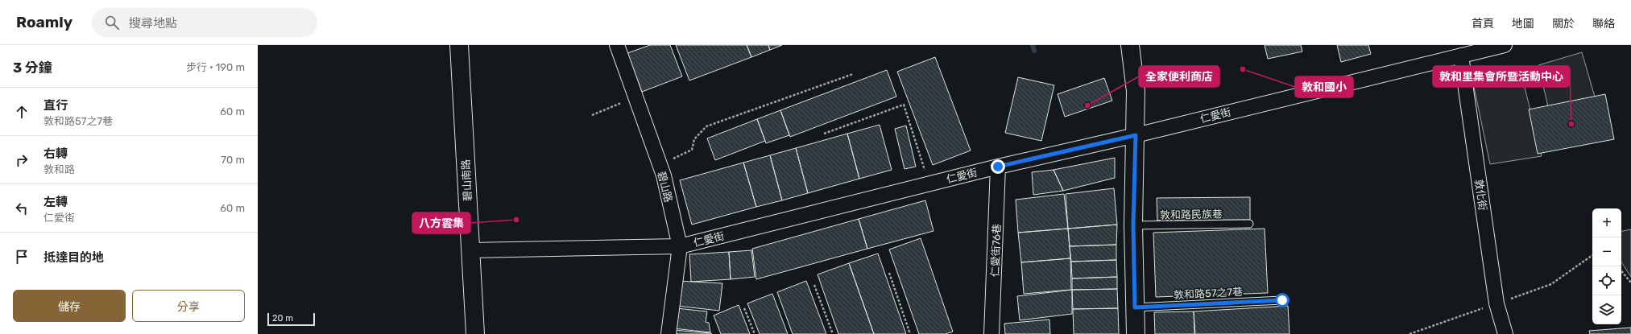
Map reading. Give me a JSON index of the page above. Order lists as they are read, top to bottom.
{
  "streets": {
    "street": [
      "仁愛街",
      "碧山南路",
      "碧山路",
      "敦化街",
      "仁愛街76巷"
    ],
    "lane": ["敦和路民族巷", "敦和路57之7巷"]
  },
  "crossings": [
    ["仁愛街", "碧山南路"],
    ["仁愛街", "碧山路"],
    ["仁愛街", "敦化街"],
    ["仁愛街", "仁愛街76巷"]
  ],
  "places": [
    "敦和國小",
    "全家便利商店",
    "敦和里集會所暨活動中心",
    "八方雲集"
  ],
  "scale_bar": "20 m",
  "page": {
    "header": "Roamly",
    "search": "搜尋地點",
    "nav": [
      "首頁",
      "地圖",
      "關於",
      "聯絡"
    ],
    "heading": ["3 分鐘", "步行 · 190 m"],
    "list": [
      ["直行", "敦和路57之7巷", "60 m"],
      ["右轉", "敦和路", "70 m"],
      ["左轉", "仁愛街", "60 m"],
      "抵達目的地"
    ],
    "map_buttons": ["+", "−"],
    "buttons": ["儲存", "分享"],
    "scale": "20 m"
  }
}
